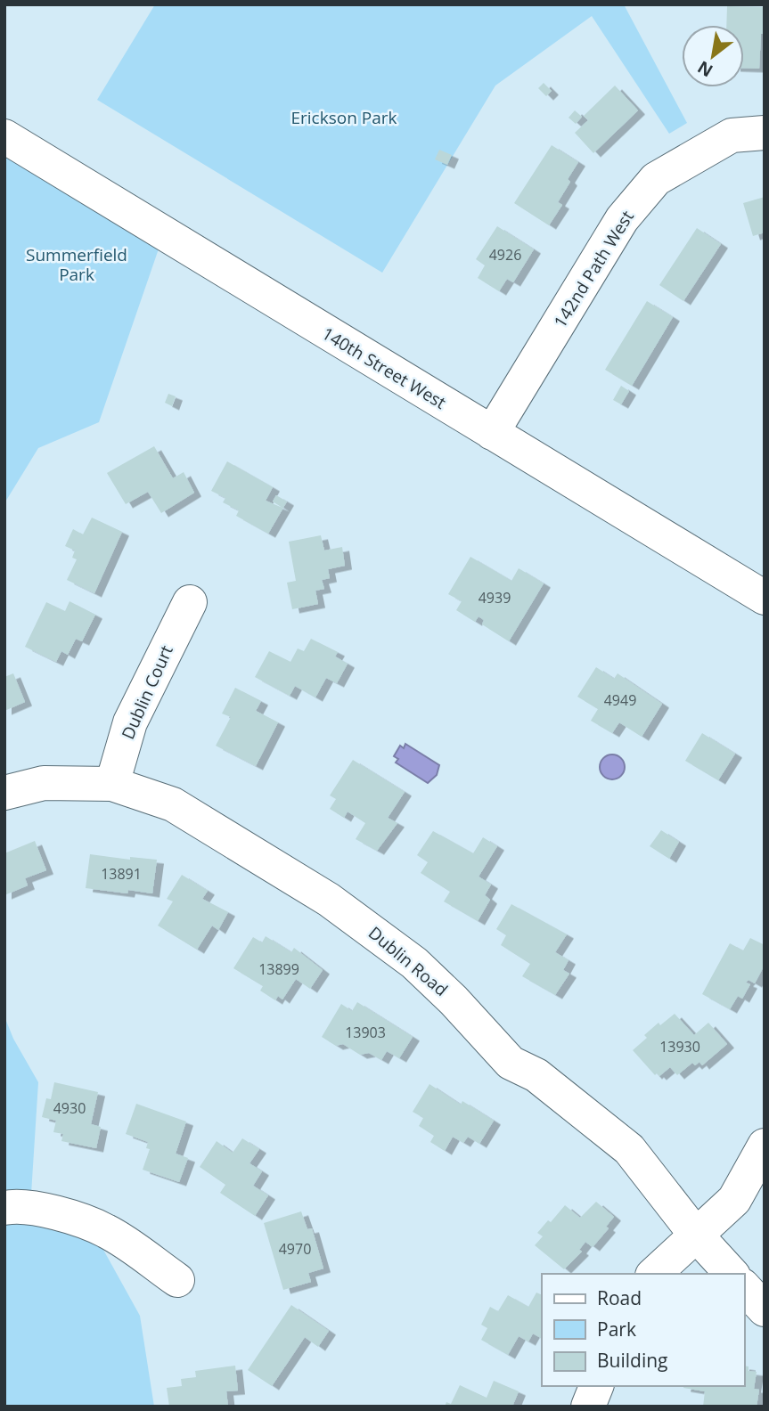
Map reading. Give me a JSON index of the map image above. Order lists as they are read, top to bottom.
{
  "streets": {
    "street": [
      "142nd Path West",
      "140th Street West",
      "Dublin Court",
      "Dublin Road"
    ]
  },
  "crossings": [
    ["142nd Path West", "140th Street West"],
    ["Dublin Court", "Dublin Road"]
  ],
  "parks": ["Erickson Park", "Summerfield Park"],
  "house_numbers": [
    "4926",
    "4939",
    "4949",
    "13891",
    "13899",
    "13903",
    "13930",
    "4930",
    "4970"
  ],
  "legend": ["Road", "Park", "Building"],
  "north": "bottom left"
}
